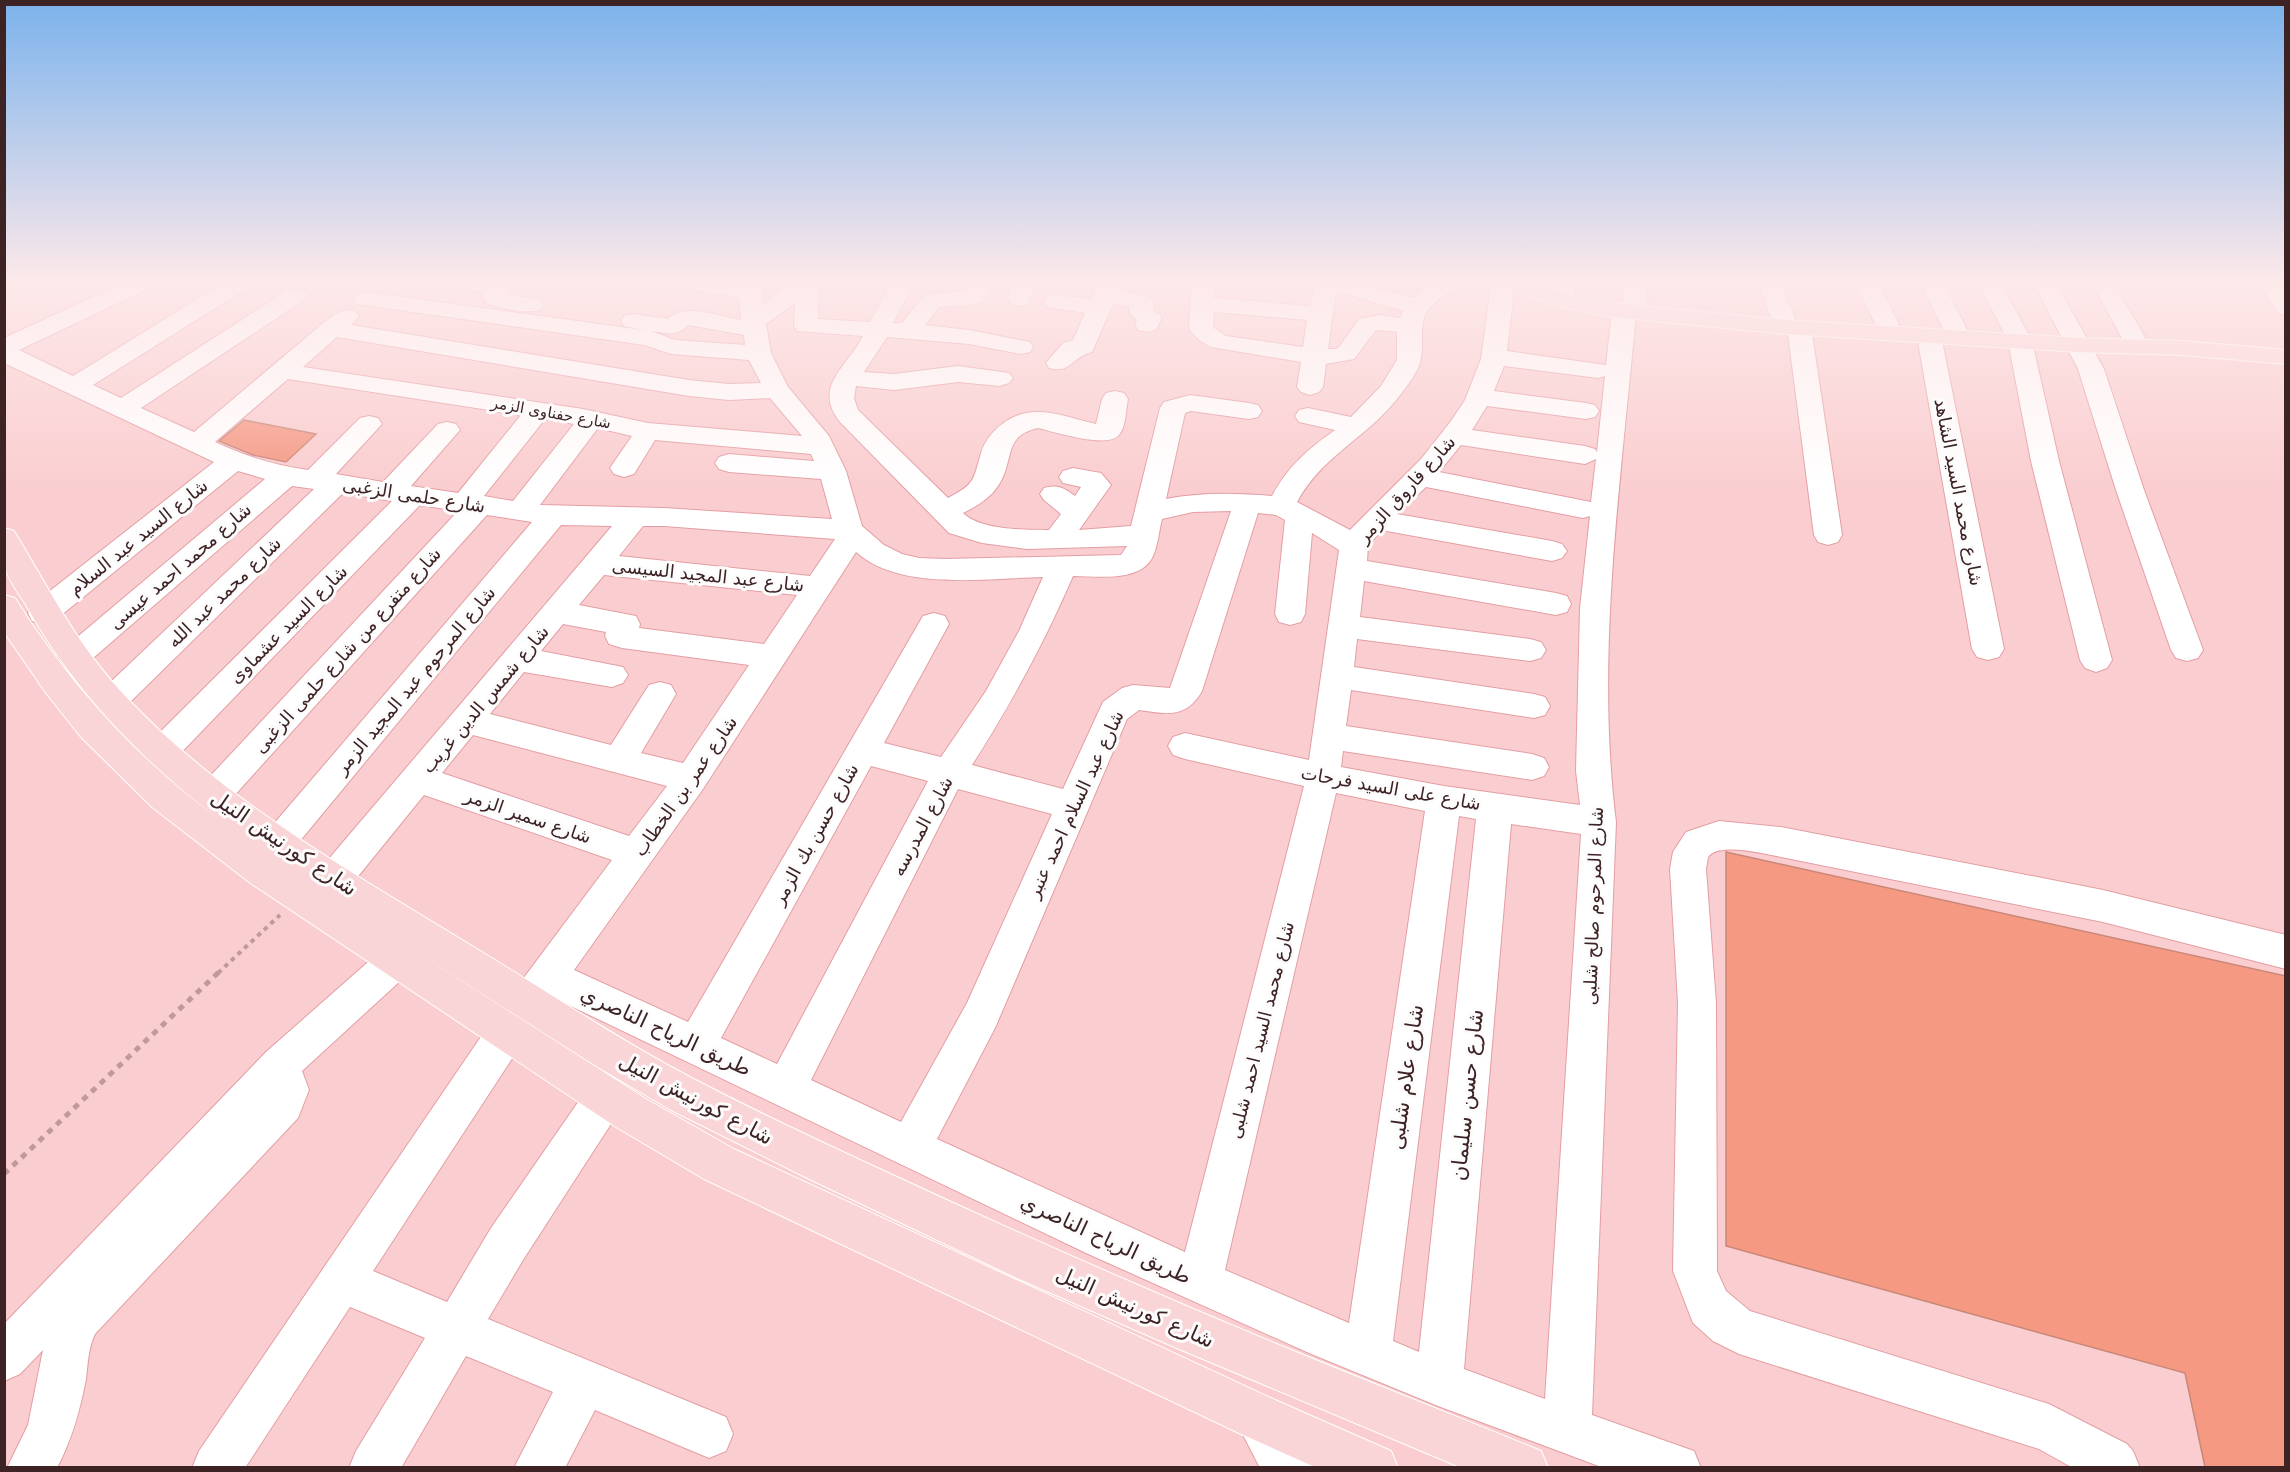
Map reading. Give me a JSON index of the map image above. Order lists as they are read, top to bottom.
{
  "streets": {
    "main road": ["شارع كورنيش النيل"],
    "street": [
      "شارع حفناوى الزمر",
      "شارع فاروق الزمر",
      "شارع محمد السيد الشاهد",
      "شارع حلمى الزغبى",
      "شارع السيد عبد السلام",
      "شارع محمد احمد عيسى",
      "شارع عبد المجيد السيسى",
      "شارع محمد عبد الله",
      "شارع السيد عشماوى",
      "شارع متفرع من شارع حلمى الزغبى",
      "شارع المرحوم عبد المجيد الزمر",
      "شارع شمس الدين غريب",
      "شارع عمر بن الخطاب",
      "شارع على السيد فرحات",
      "شارع عبد السلام احمد عنبر",
      "شارع سمير الزمر",
      "شارع المدرسه",
      "شارع حسن بك الزمر",
      "شارع المرحوم صالح شلبى",
      "شارع محمد السيد احمد شلبى",
      "طريق الرياح الناصري",
      "شارع علام شلبى",
      "شارع حسن سليمان"
    ]
  },
  "crossings": [
    ["شارع حفناوى الزمر", "شارع متفرع من شارع حلمى الزغبى"],
    ["شارع حلمى الزغبى", "شارع السيد عبد السلام"],
    ["شارع حلمى الزغبى", "شارع محمد احمد عيسى"],
    ["شارع حلمى الزغبى", "شارع محمد عبد الله"],
    ["شارع حلمى الزغبى", "شارع السيد عشماوى"],
    ["شارع حلمى الزغبى", "شارع متفرع من شارع حلمى الزغبى"],
    ["شارع حلمى الزغبى", "شارع المرحوم عبد المجيد الزمر"],
    ["شارع حلمى الزغبى", "شارع شمس الدين غريب"],
    ["شارع حلمى الزغبى", "شارع عمر بن الخطاب"],
    ["شارع السيد عبد السلام", "شارع كورنيش النيل"],
    ["شارع محمد احمد عيسى", "شارع كورنيش النيل"],
    ["شارع عبد المجيد السيسى", "شارع شمس الدين غريب"],
    ["شارع عبد المجيد السيسى", "شارع عمر بن الخطاب"],
    ["شارع محمد عبد الله", "شارع كورنيش النيل"],
    ["شارع السيد عشماوى", "شارع كورنيش النيل"],
    ["شارع متفرع من شارع حلمى الزغبى", "شارع كورنيش النيل"],
    ["شارع المرحوم عبد المجيد الزمر", "شارع كورنيش النيل"],
    ["شارع شمس الدين غريب", "شارع سمير الزمر"],
    ["شارع شمس الدين غريب", "شارع كورنيش النيل"],
    ["شارع عمر بن الخطاب", "شارع سمير الزمر"],
    ["شارع عمر بن الخطاب", "شارع كورنيش النيل"],
    ["شارع عمر بن الخطاب", "طريق الرياح الناصري"],
    ["شارع على السيد فرحات", "شارع المرحوم صالح شلبى"],
    ["شارع على السيد فرحات", "شارع محمد السيد احمد شلبى"],
    ["شارع على السيد فرحات", "شارع علام شلبى"],
    ["شارع على السيد فرحات", "شارع حسن سليمان"],
    ["شارع عبد السلام احمد عنبر", "طريق الرياح الناصري"],
    ["شارع المدرسه", "طريق الرياح الناصري"],
    ["شارع حسن بك الزمر", "طريق الرياح الناصري"],
    ["شارع كورنيش النيل", "طريق الرياح الناصري"],
    ["شارع المرحوم صالح شلبى", "طريق الرياح الناصري"],
    ["شارع محمد السيد احمد شلبى", "طريق الرياح الناصري"],
    ["طريق الرياح الناصري", "شارع علام شلبى"],
    ["طريق الرياح الناصري", "شارع حسن سليمان"]
  ]
}
